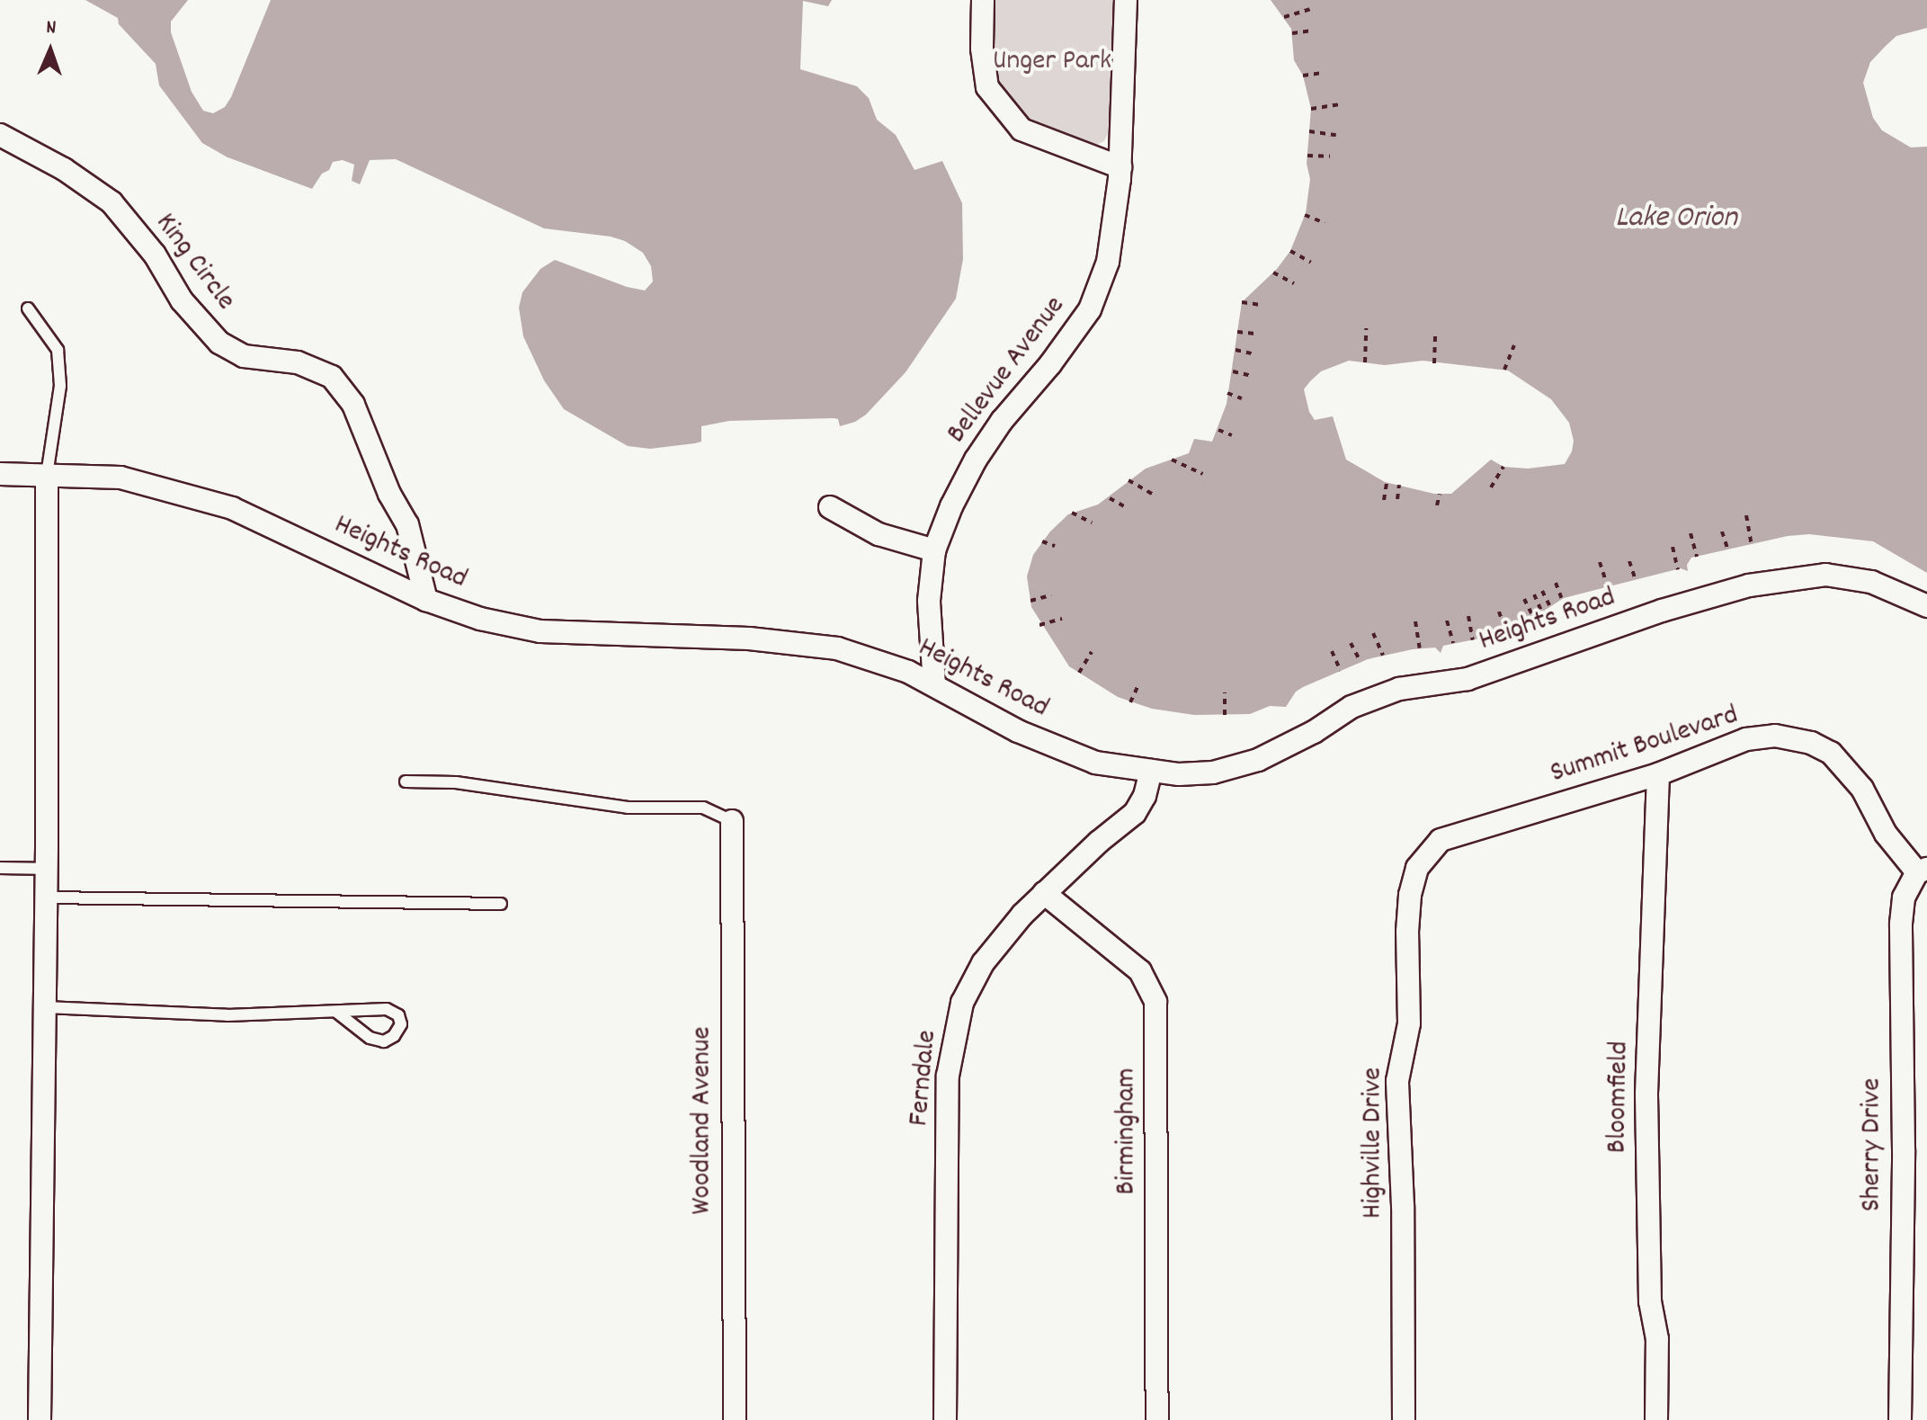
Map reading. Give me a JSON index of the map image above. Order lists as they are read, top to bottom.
{
  "streets": {
    "street": [
      "King Circle",
      "Bellevue Avenue",
      "Heights Road",
      "Summit Boulevard",
      "Ferndale",
      "Bloomfield",
      "Woodland Avenue",
      "Birmingham",
      "Highville Drive",
      "Sherry Drive"
    ]
  },
  "crossings": [
    ["King Circle", "Heights Road"],
    ["Bellevue Avenue", "Heights Road"],
    ["Heights Road", "Ferndale"],
    ["Summit Boulevard", "Bloomfield"],
    ["Summit Boulevard", "Highville Drive"],
    ["Summit Boulevard", "Sherry Drive"],
    ["Ferndale", "Birmingham"]
  ],
  "water": ["Lake Orion"],
  "parks": ["Unger Park"],
  "north": "top"
}
